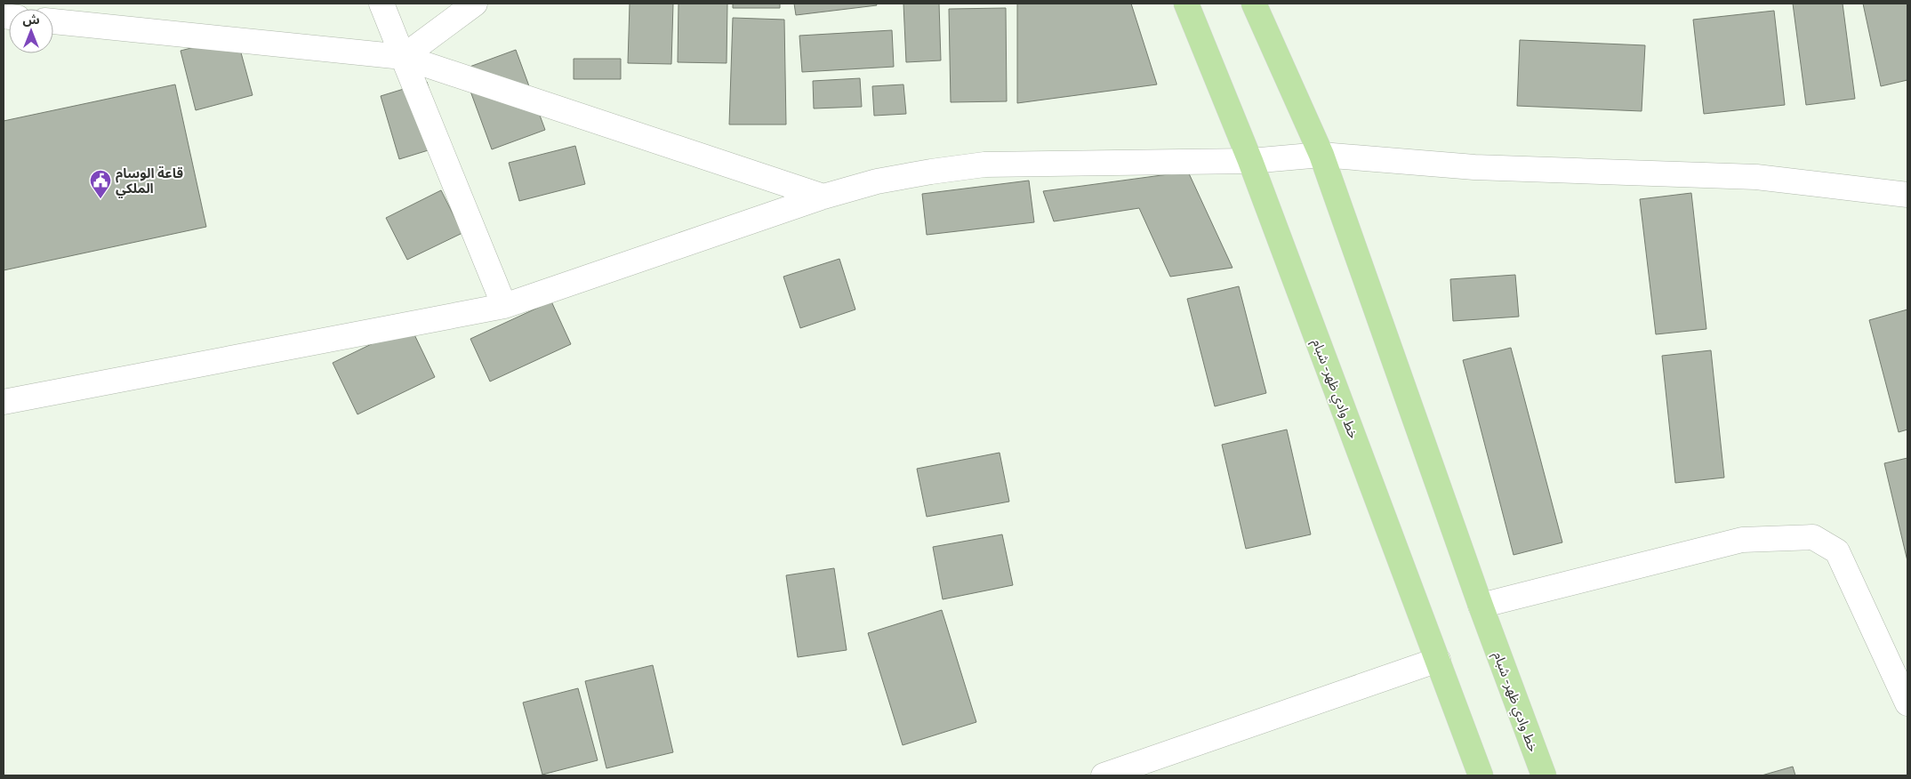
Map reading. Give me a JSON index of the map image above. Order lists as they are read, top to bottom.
{
  "streets": {
    "main road": ["خط وادي ظهر - شبام"]
  },
  "places": {
    "public building": ["قاعة الوسام الملكي"]
  },
  "north": "top"
}
